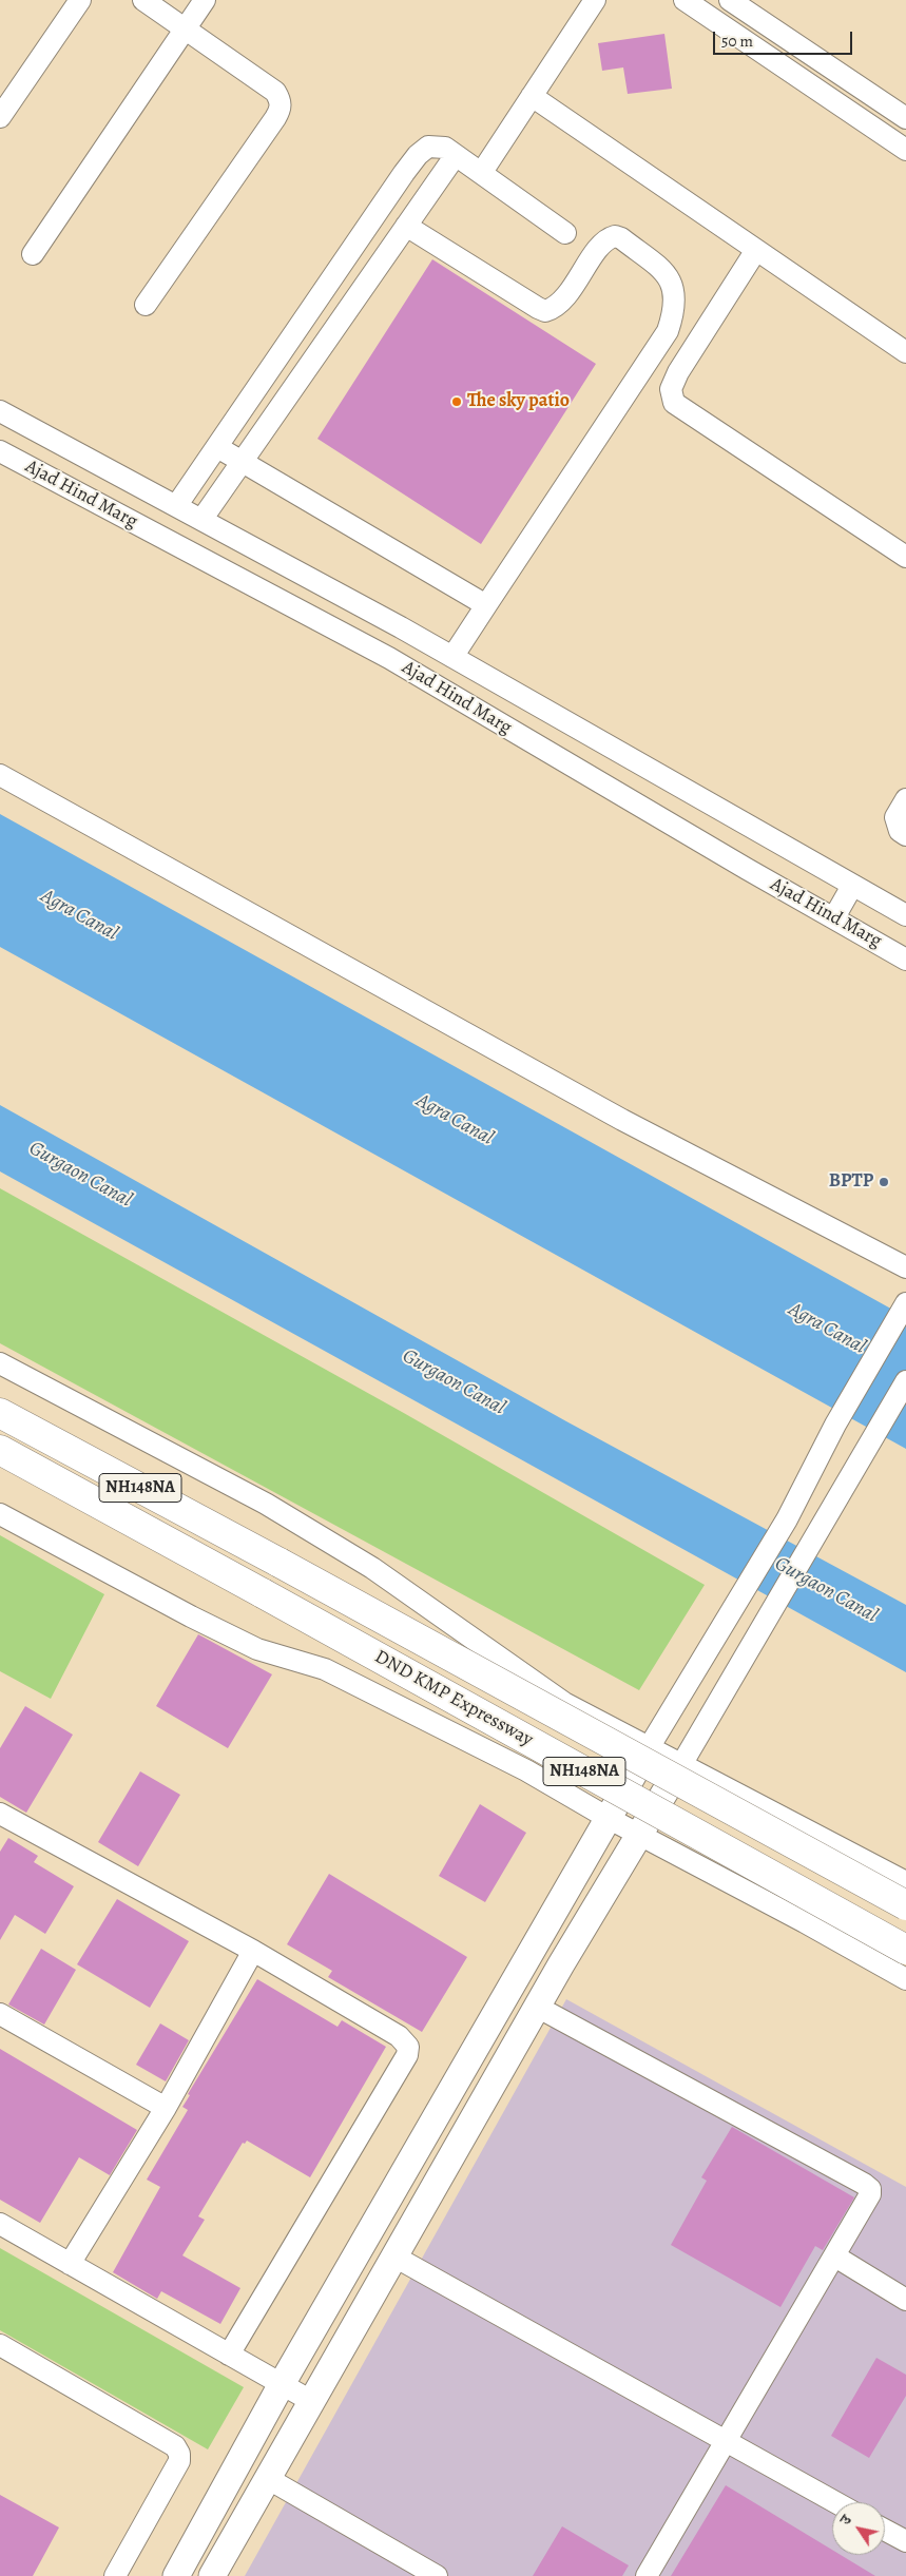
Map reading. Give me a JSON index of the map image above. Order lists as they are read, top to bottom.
{
  "streets": {
    "highway": ["NH148NA", "DND KMP Expressway"],
    "street": ["Ajad Hind Marg"]
  },
  "water": ["Agra Canal", "Gurgaon Canal"],
  "places": ["The sky patio", "BPTP"],
  "scale_bar": "50 m",
  "north": "top left"
}
